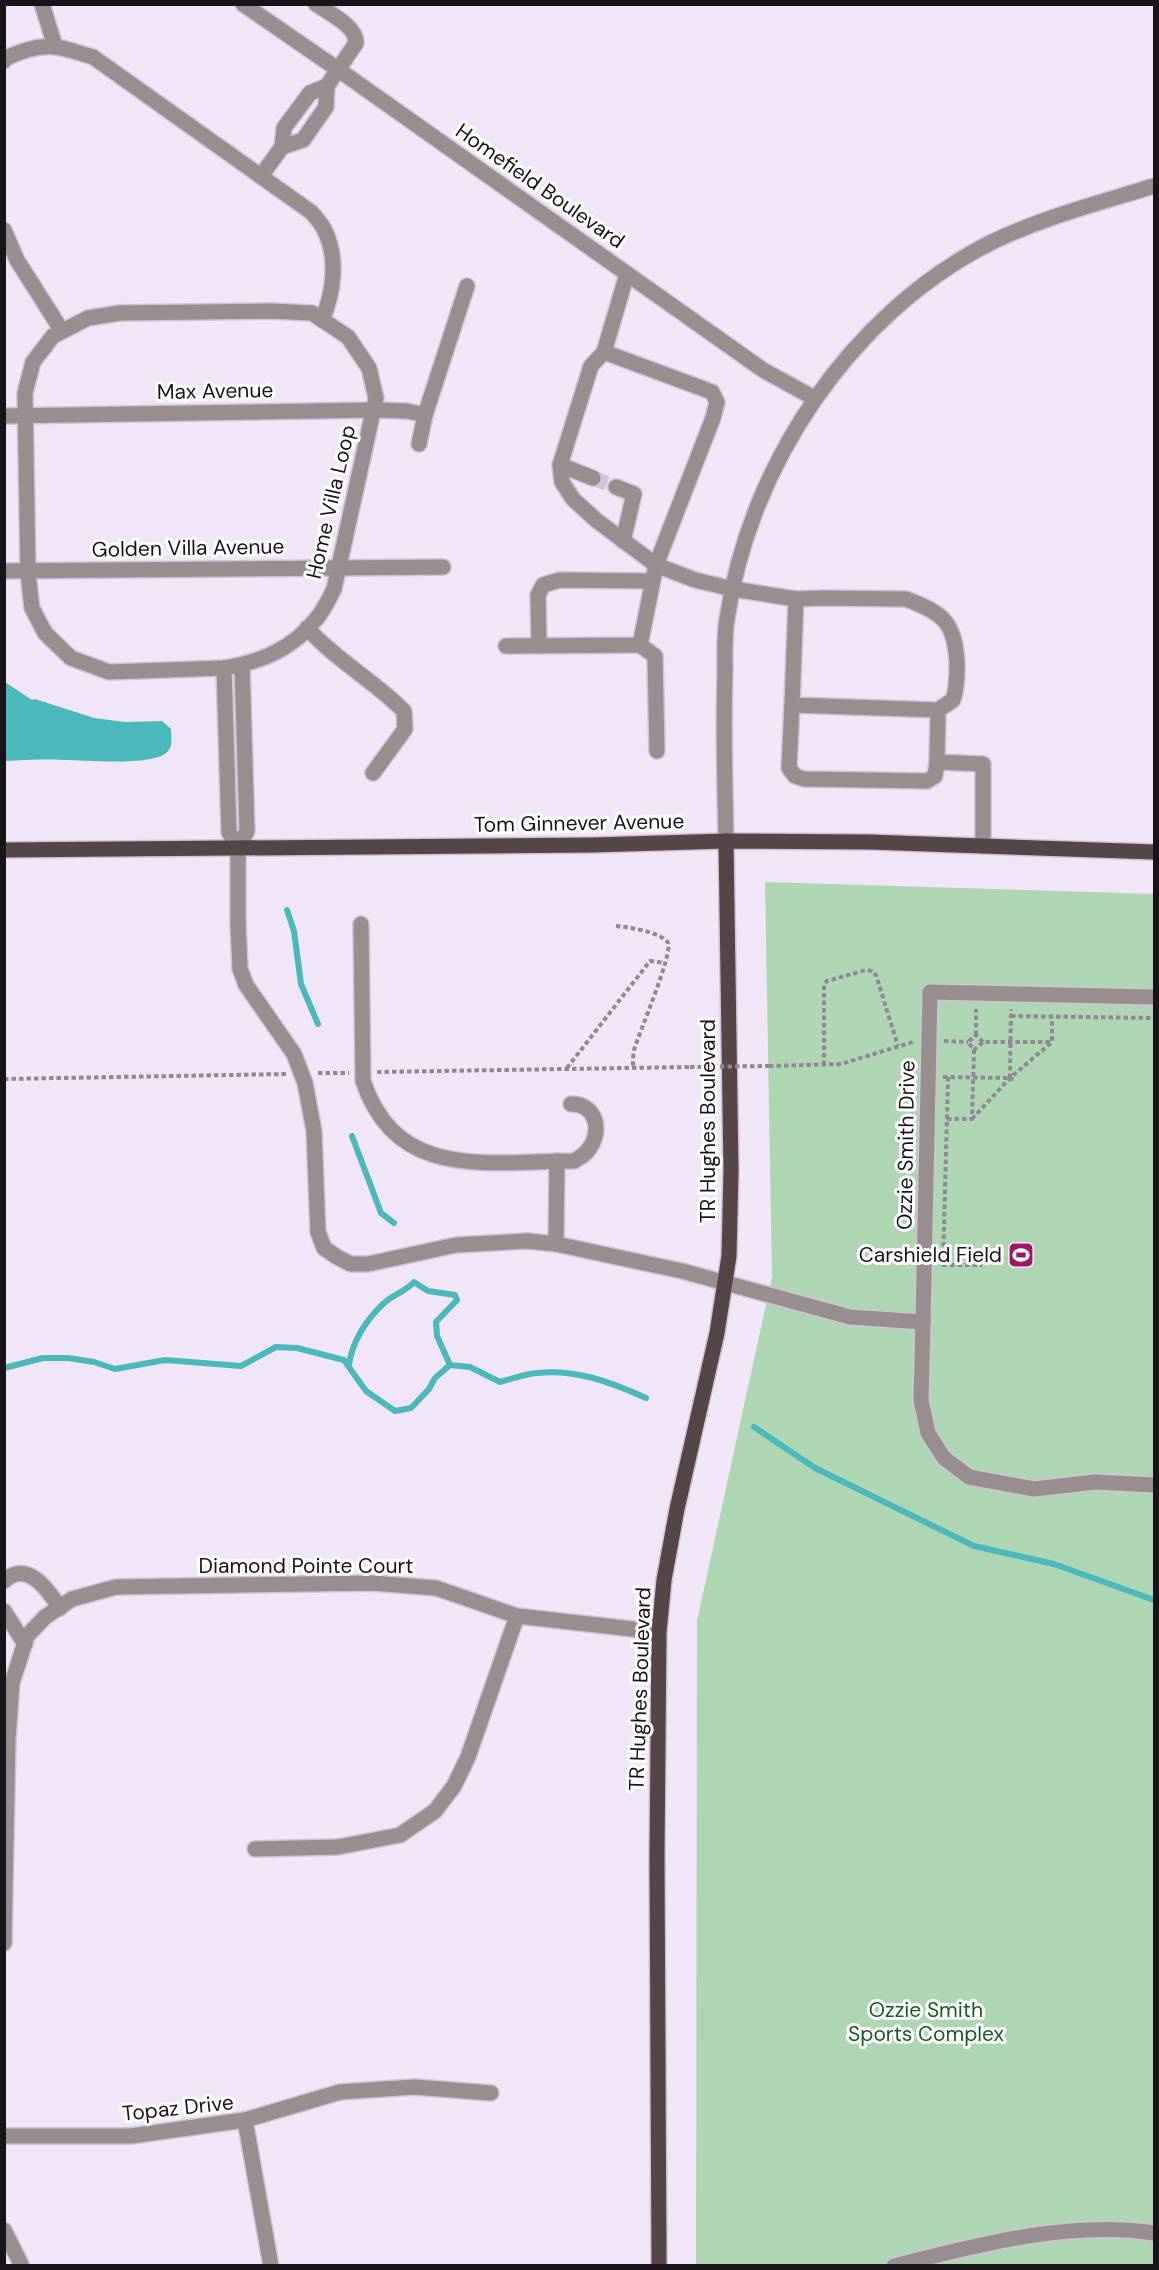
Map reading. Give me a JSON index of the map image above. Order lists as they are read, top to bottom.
{
  "streets": {
    "main road": ["Tom Ginnever Avenue", "TR Hughes Boulevard"],
    "street": [
      "Homefield Boulevard",
      "Max Avenue",
      "Home Villa Loop",
      "Golden Villa Avenue",
      "Ozzie Smith Drive",
      "Diamond Pointe Court",
      "Topaz Drive"
    ]
  },
  "crossings": [
    ["Homefield Boulevard", "TR Hughes Boulevard"],
    ["Max Avenue", "Home Villa Loop"],
    ["Home Villa Loop", "Golden Villa Avenue"],
    ["Tom Ginnever Avenue", "TR Hughes Boulevard"],
    ["TR Hughes Boulevard", "Diamond Pointe Court"]
  ],
  "parks": ["Ozzie Smith Sports Complex"],
  "places": {
    "sports": ["Carshield Field"]
  }
}
